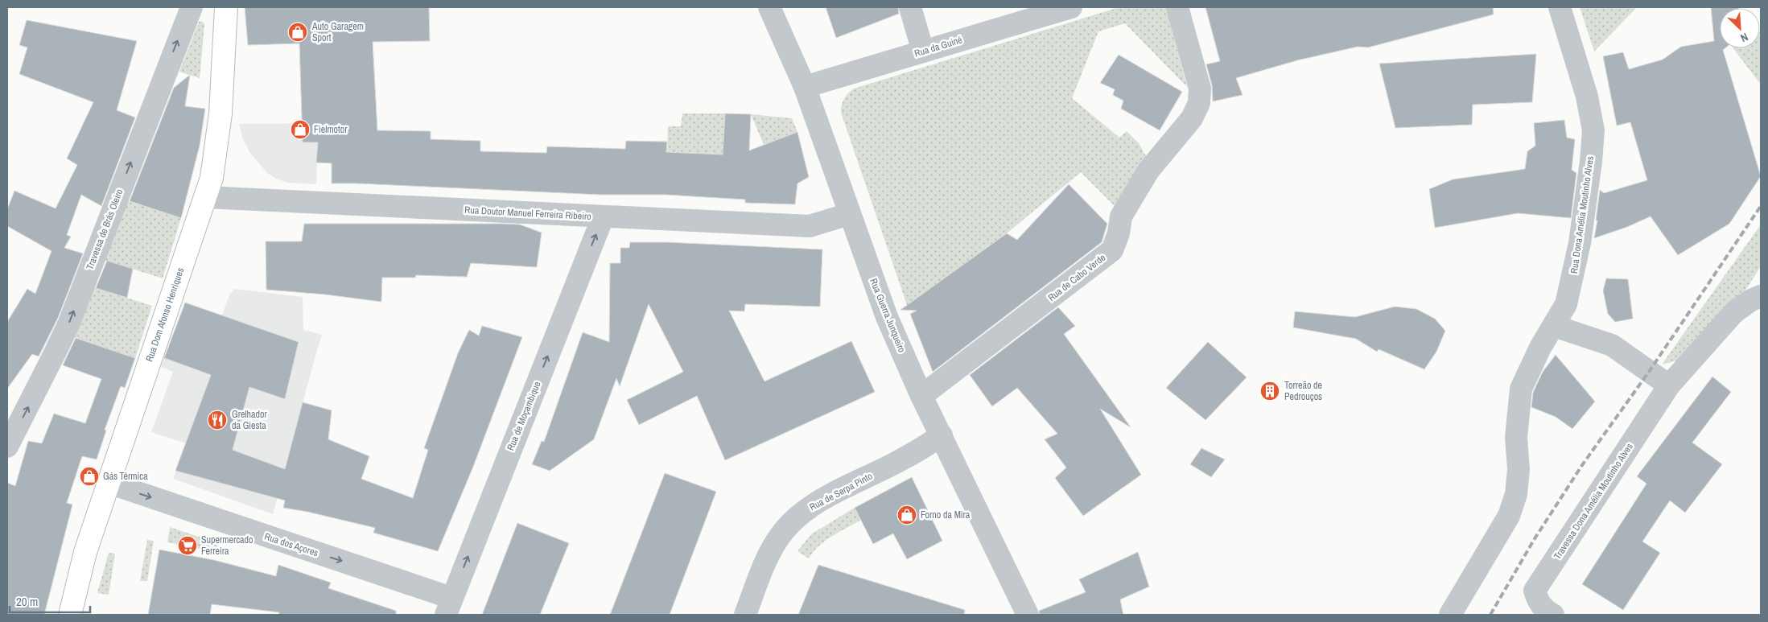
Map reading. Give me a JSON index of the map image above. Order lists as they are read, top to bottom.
{
  "streets": {
    "main road": ["Rua Dom Afonso Henriques"],
    "street": [
      "Rua da Guiné",
      "Rua Doutor Manuel Ferreira Ribeiro",
      "Rua Dona Amélia Moutinho Alves",
      "Travessa de Brás Oleiro",
      "Rua de Cabo Verde",
      "Rua Guerra Junqueiro",
      "Rua de Moçambique",
      "Rua de Serpa Pinto",
      "Travessa Dona Amélia Moutinho Alves",
      "Rua dos Açores"
    ]
  },
  "crossings": [
    ["Rua da Guiné", "Rua Guerra Junqueiro"],
    ["Rua Doutor Manuel Ferreira Ribeiro", "Rua Dom Afonso Henriques"],
    ["Rua Doutor Manuel Ferreira Ribeiro", "Rua Guerra Junqueiro"],
    ["Rua Doutor Manuel Ferreira Ribeiro", "Rua de Moçambique"],
    ["Rua de Cabo Verde", "Rua Guerra Junqueiro"],
    ["Rua Dom Afonso Henriques", "Rua dos Açores"],
    ["Rua Guerra Junqueiro", "Rua de Serpa Pinto"],
    ["Rua de Moçambique", "Rua dos Açores"]
  ],
  "one_way": ["Travessa de Brás Oleiro", "Rua de Moçambique", "Rua dos Açores"],
  "places": {
    "shop": [
      "Auto Garagem Sport",
      "Fielmotor",
      "Gás Térmica",
      "Forno da Mira"
    ],
    "building": ["Torreão de Pedrouços"],
    "restaurant": ["Grelhador da Giesta"],
    "supermarket": ["Supermercado Ferreira"]
  },
  "scale_bar": "20 m",
  "north": "bottom right"
}
